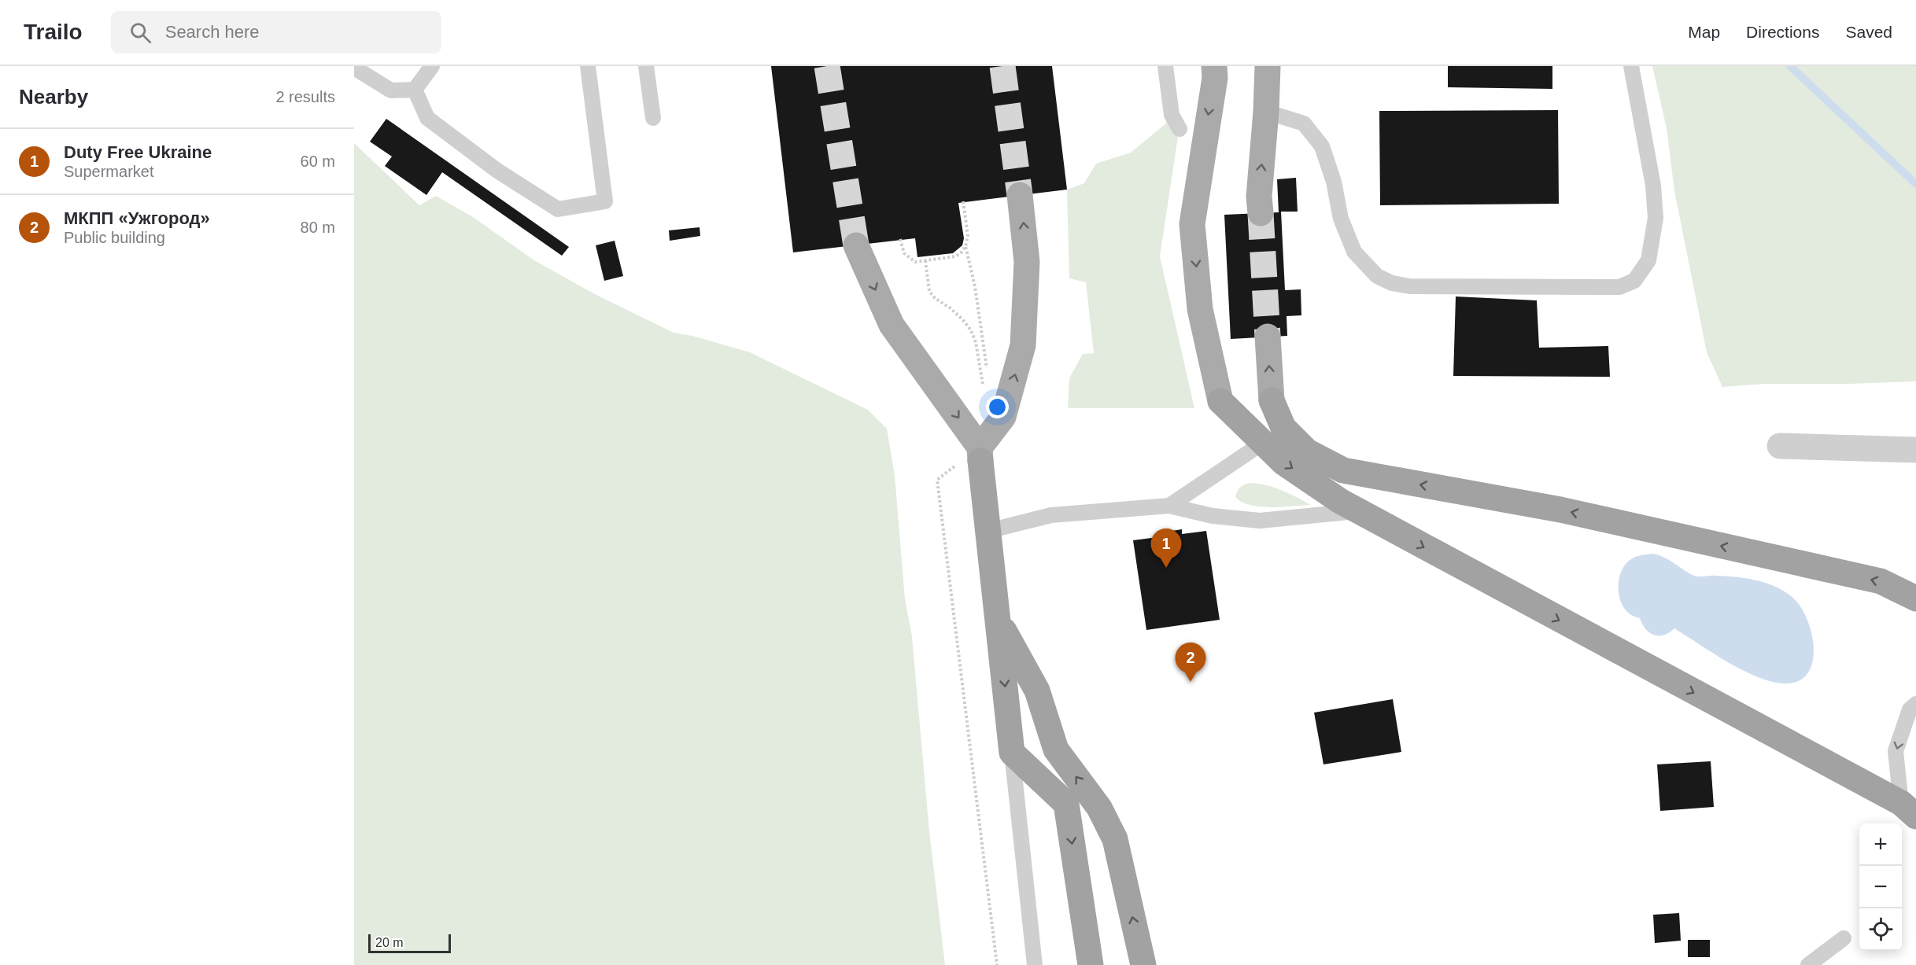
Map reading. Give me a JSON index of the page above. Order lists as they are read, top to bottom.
{
  "scale_bar": "20 m",
  "page": {
    "header": "Trailo",
    "search": "Search here",
    "nav": ["Map", "Directions", "Saved"],
    "heading": ["Nearby", "2 results"],
    "list": [
      {
        "mark": "1",
        "name": "Duty Free Ukraine",
        "note": "Supermarket",
        "value": "60 m"
      },
      {
        "mark": "2",
        "name": "МКПП «Ужгород»",
        "note": "Public building",
        "value": "80 m"
      }
    ],
    "pins": ["1", "2"],
    "map_buttons": ["+", "−"],
    "scale": "20 m"
  }
}
